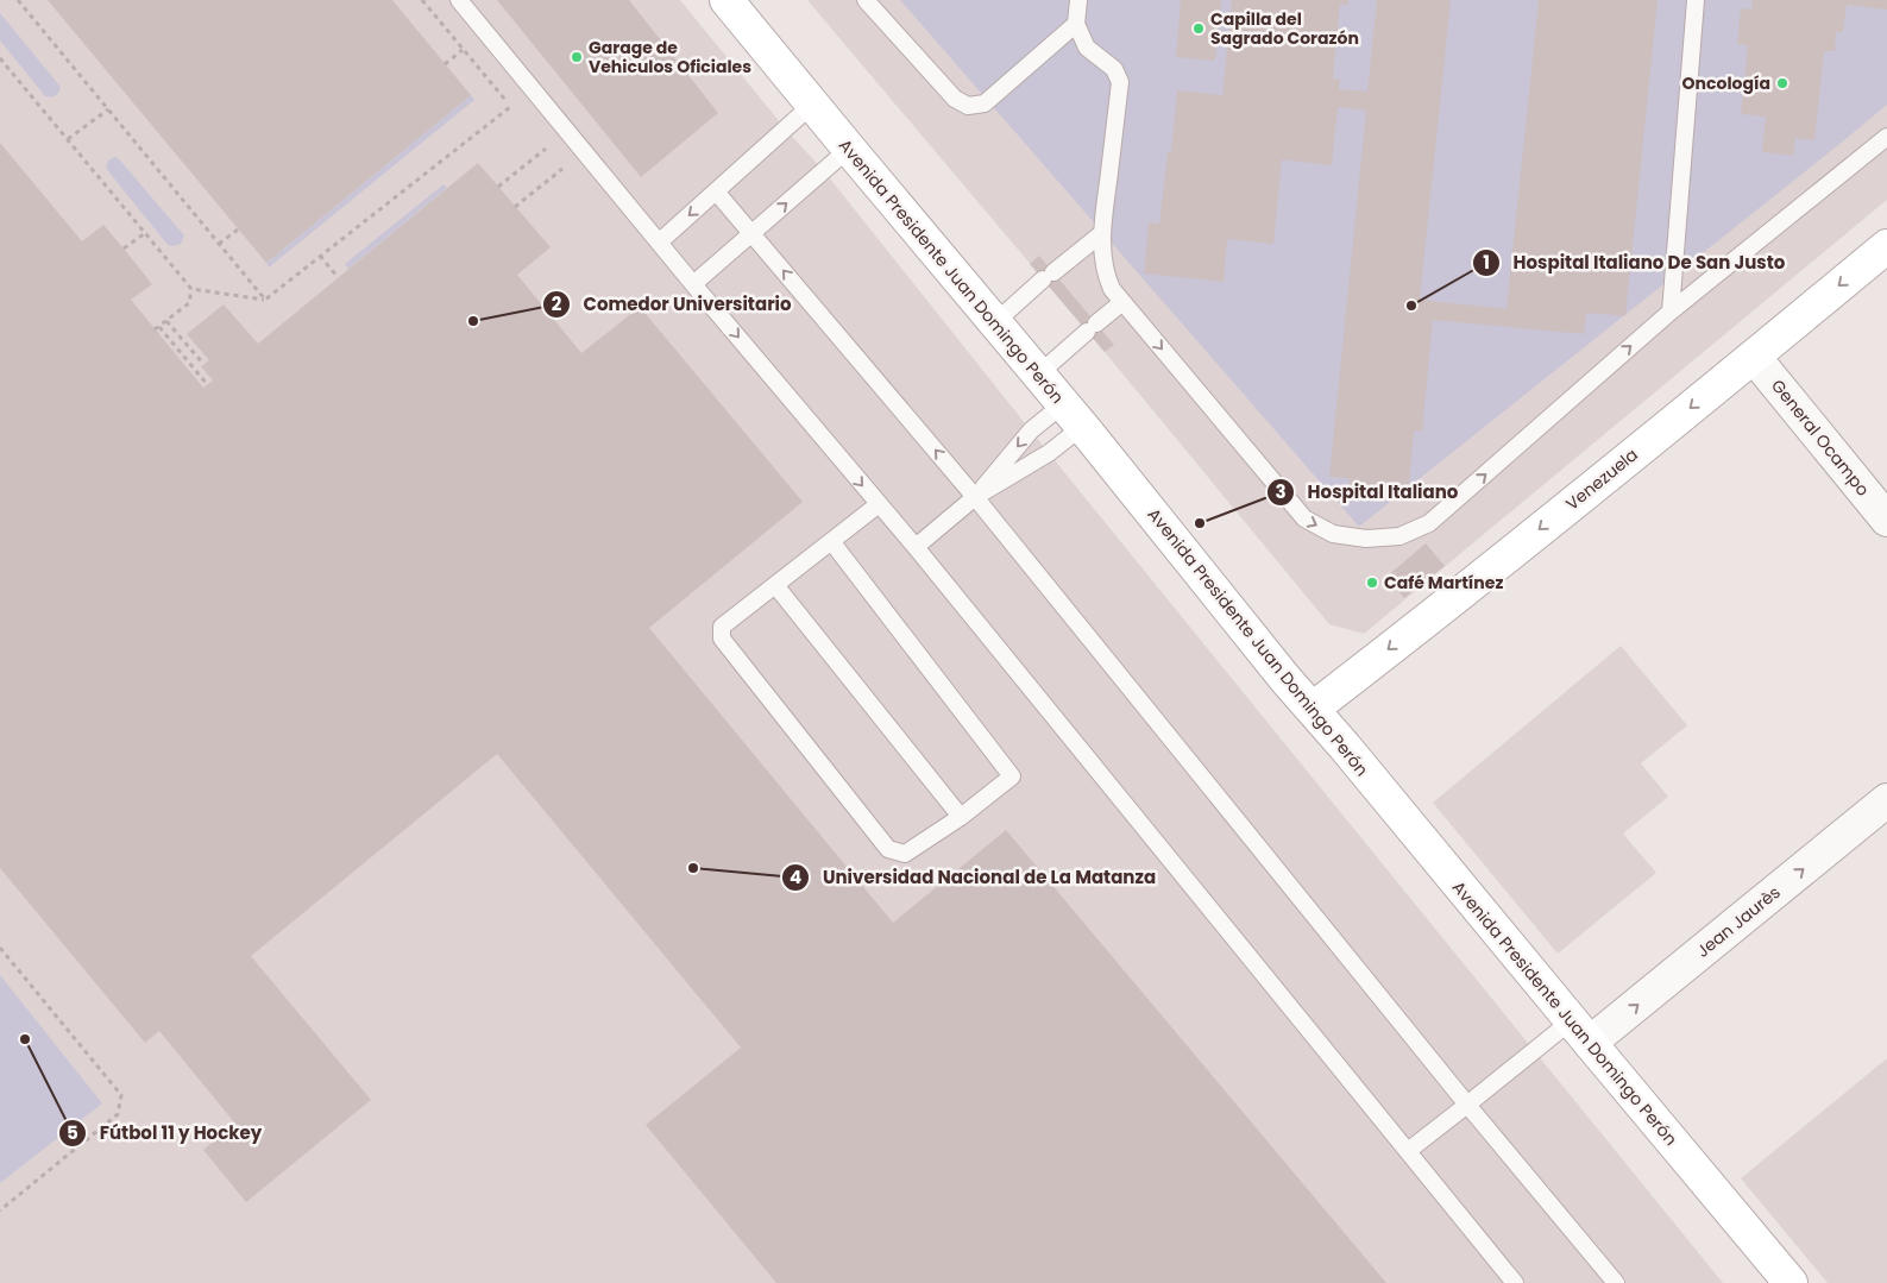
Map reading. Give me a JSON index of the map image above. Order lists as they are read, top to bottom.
{
  "streets": {
    "main road": ["Avenida Presidente Juan Domingo Perón", "Venezuela"],
    "street": ["General Ocampo", "Jean Jaurès"]
  },
  "crossings": [
    ["Avenida Presidente Juan Domingo Perón", "Venezuela"],
    ["Avenida Presidente Juan Domingo Perón", "Jean Jaurès"],
    ["General Ocampo", "Venezuela"]
  ],
  "one_way": ["Venezuela", "Jean Jaurès"],
  "places": [
    "Capilla del Sagrado Corazón",
    "Garage de Vehiculos Oficiales",
    "Oncología",
    "Hospital Italiano De San Justo",
    "Comedor Universitario",
    "Hospital Italiano",
    "Café Martínez",
    "Universidad Nacional de La Matanza",
    "Fútbol 11 y Hockey"
  ]
}
